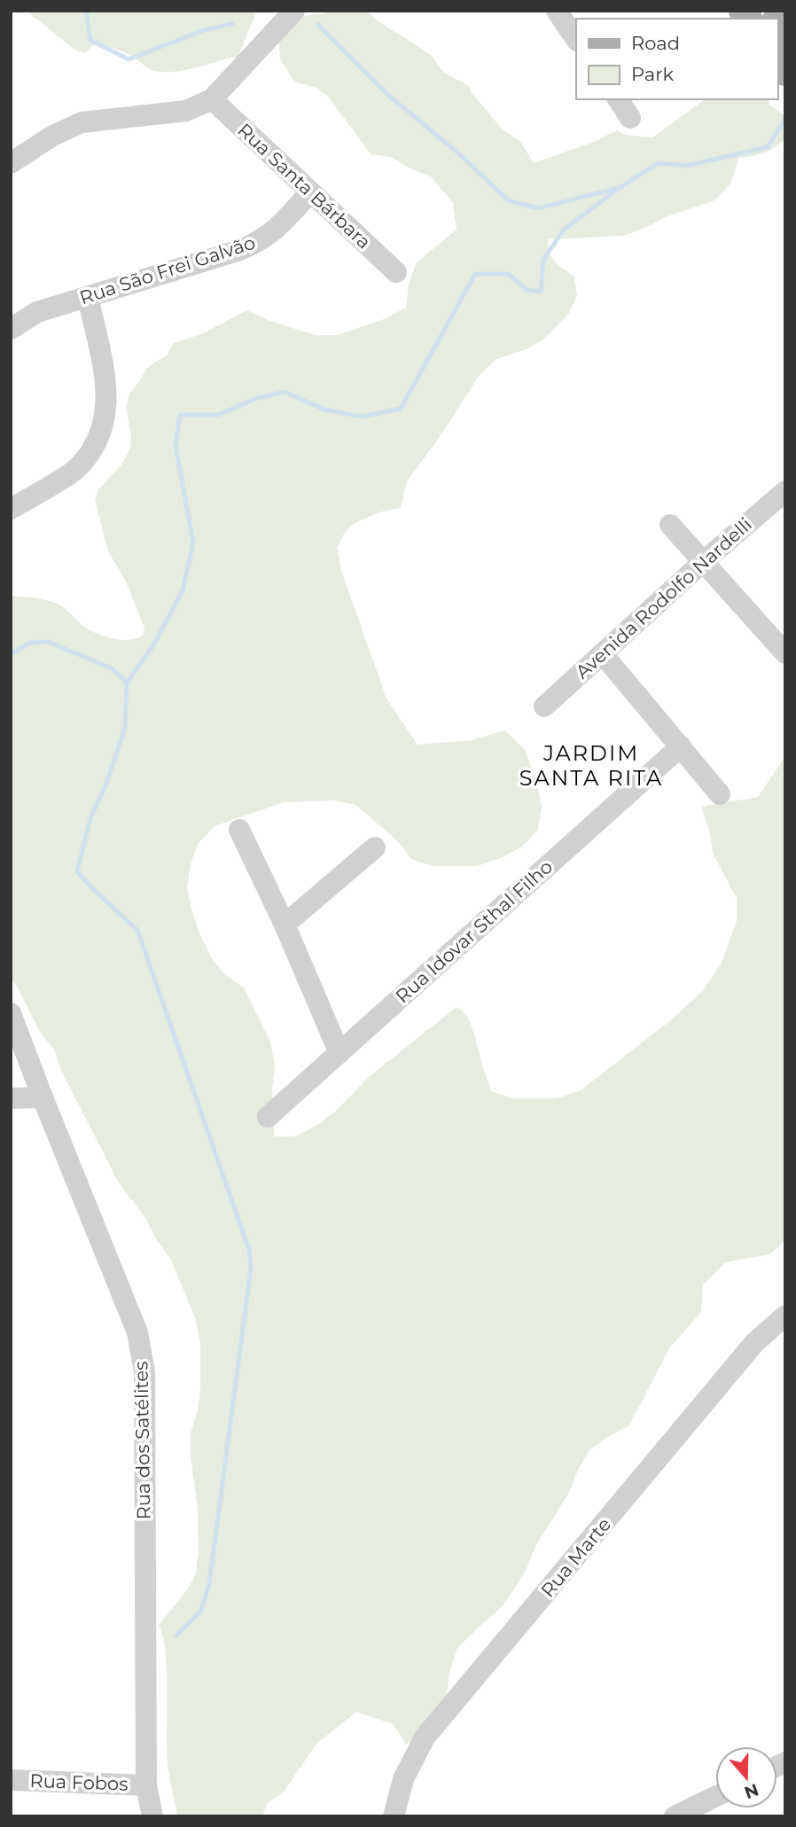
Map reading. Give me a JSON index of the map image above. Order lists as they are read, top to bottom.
{
  "streets": {
    "street": [
      "Rua Santa Bárbara",
      "Rua São Frei Galvão",
      "Avenida Rodolfo Nardelli",
      "Rua Idovar Sthal Filho",
      "Rua dos Satélites",
      "Rua Marte",
      "Rua Fobos"
    ]
  },
  "crossings": [
    ["Rua Santa Bárbara", "Rua São Frei Galvão"],
    ["Rua dos Satélites", "Rua Fobos"]
  ],
  "districts": ["JARDIM SANTA RITA"],
  "legend": ["Road", "Park"],
  "north": "bottom"
}
